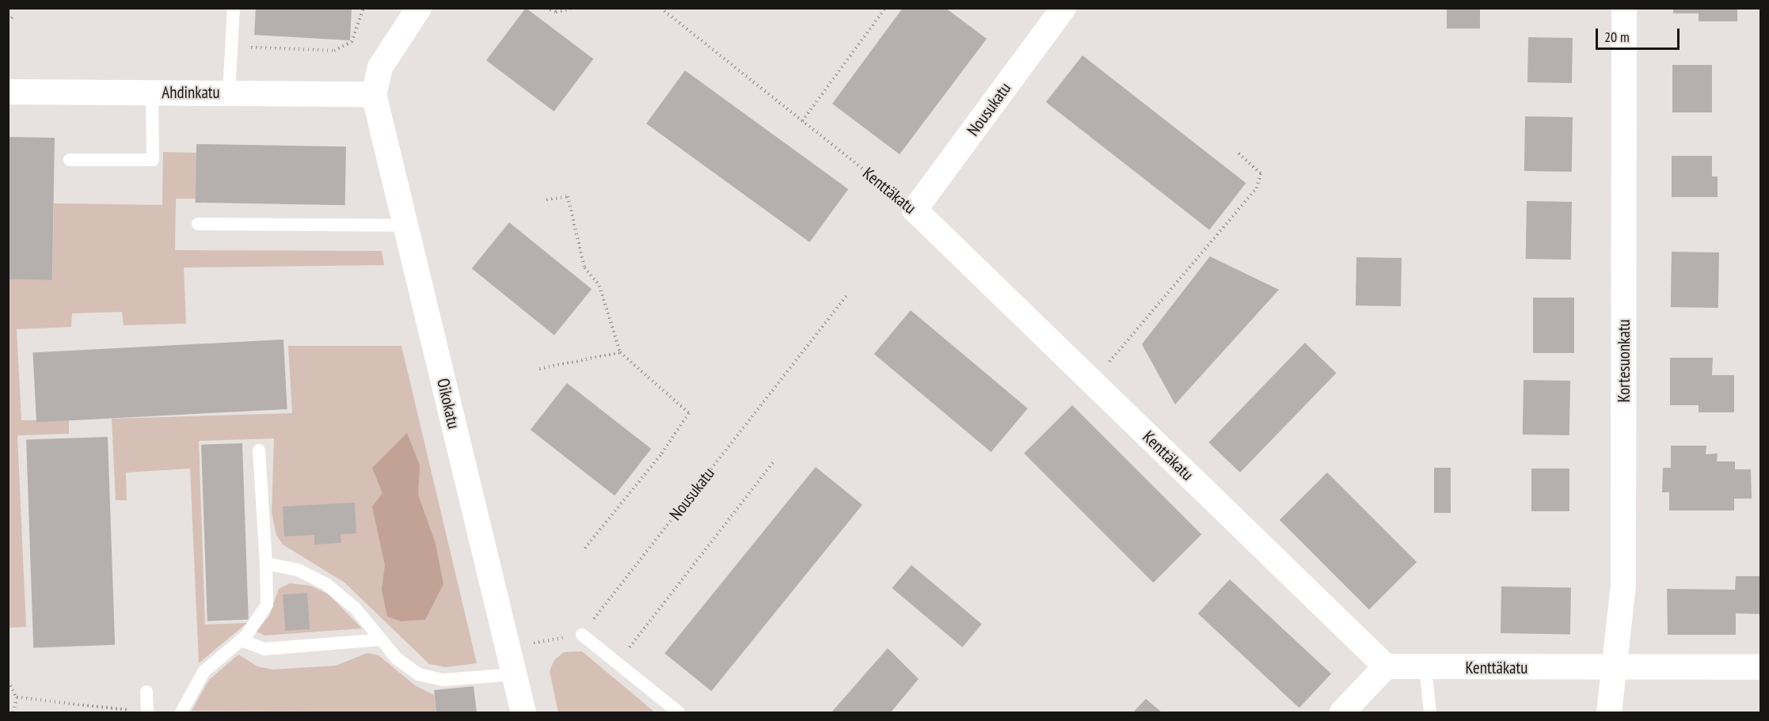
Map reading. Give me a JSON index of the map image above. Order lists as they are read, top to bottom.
{
  "streets": {
    "street": [
      "Ahdinkatu",
      "Nousukatu",
      "Kenttäkatu",
      "Kortesuonkatu",
      "Oikokatu"
    ]
  },
  "crossings": [
    ["Ahdinkatu", "Oikokatu"],
    ["Nousukatu", "Kenttäkatu"],
    ["Kenttäkatu", "Kortesuonkatu"]
  ],
  "scale_bar": "20 m"
}
